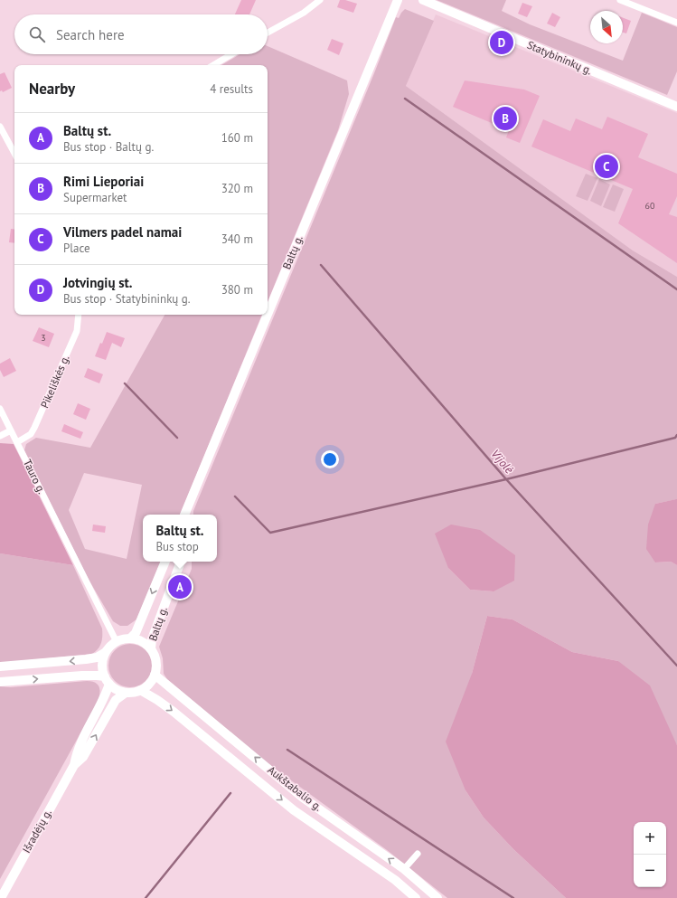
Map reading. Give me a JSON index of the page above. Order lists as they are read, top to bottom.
{
  "streets": {
    "main road": [
      "Statybininkų g.",
      "Baltų g.",
      "Aukštabalio g.",
      "Išradėjų g."
    ],
    "street": ["Pikeliškės g.", "Tauro g."]
  },
  "crossings": [
    ["Baltų g.", "Tauro g."],
    ["Baltų g.", "Aukštabalio g."],
    ["Baltų g.", "Išradėjų g."],
    ["Pikeliškės g.", "Tauro g."],
    ["Tauro g.", "Aukštabalio g."],
    ["Tauro g.", "Išradėjų g."],
    ["Aukštabalio g.", "Išradėjų g."]
  ],
  "water": ["Vijolė"],
  "house_numbers": ["60", "3"],
  "north": "bottom right",
  "page": {
    "search": "Search here",
    "pins": [
      "D",
      "B",
      "C",
      "A"
    ],
    "heading": ["Nearby", "4 results"],
    "list": [
      {
        "mark": "A",
        "name": "Baltų st.",
        "note": "Bus stop · Baltų g.",
        "value": "160 m"
      },
      {
        "mark": "B",
        "name": "Rimi Lieporiai",
        "note": "Supermarket",
        "value": "320 m"
      },
      {
        "mark": "C",
        "name": "Vilmers padel namai",
        "note": "Place",
        "value": "340 m"
      },
      {
        "mark": "D",
        "name": "Jotvingių st.",
        "note": "Bus stop · Statybininkų g.",
        "value": "380 m"
      }
    ],
    "popup": ["Baltų st.", "Bus stop"],
    "map_buttons": ["+", "−"]
  }
}
